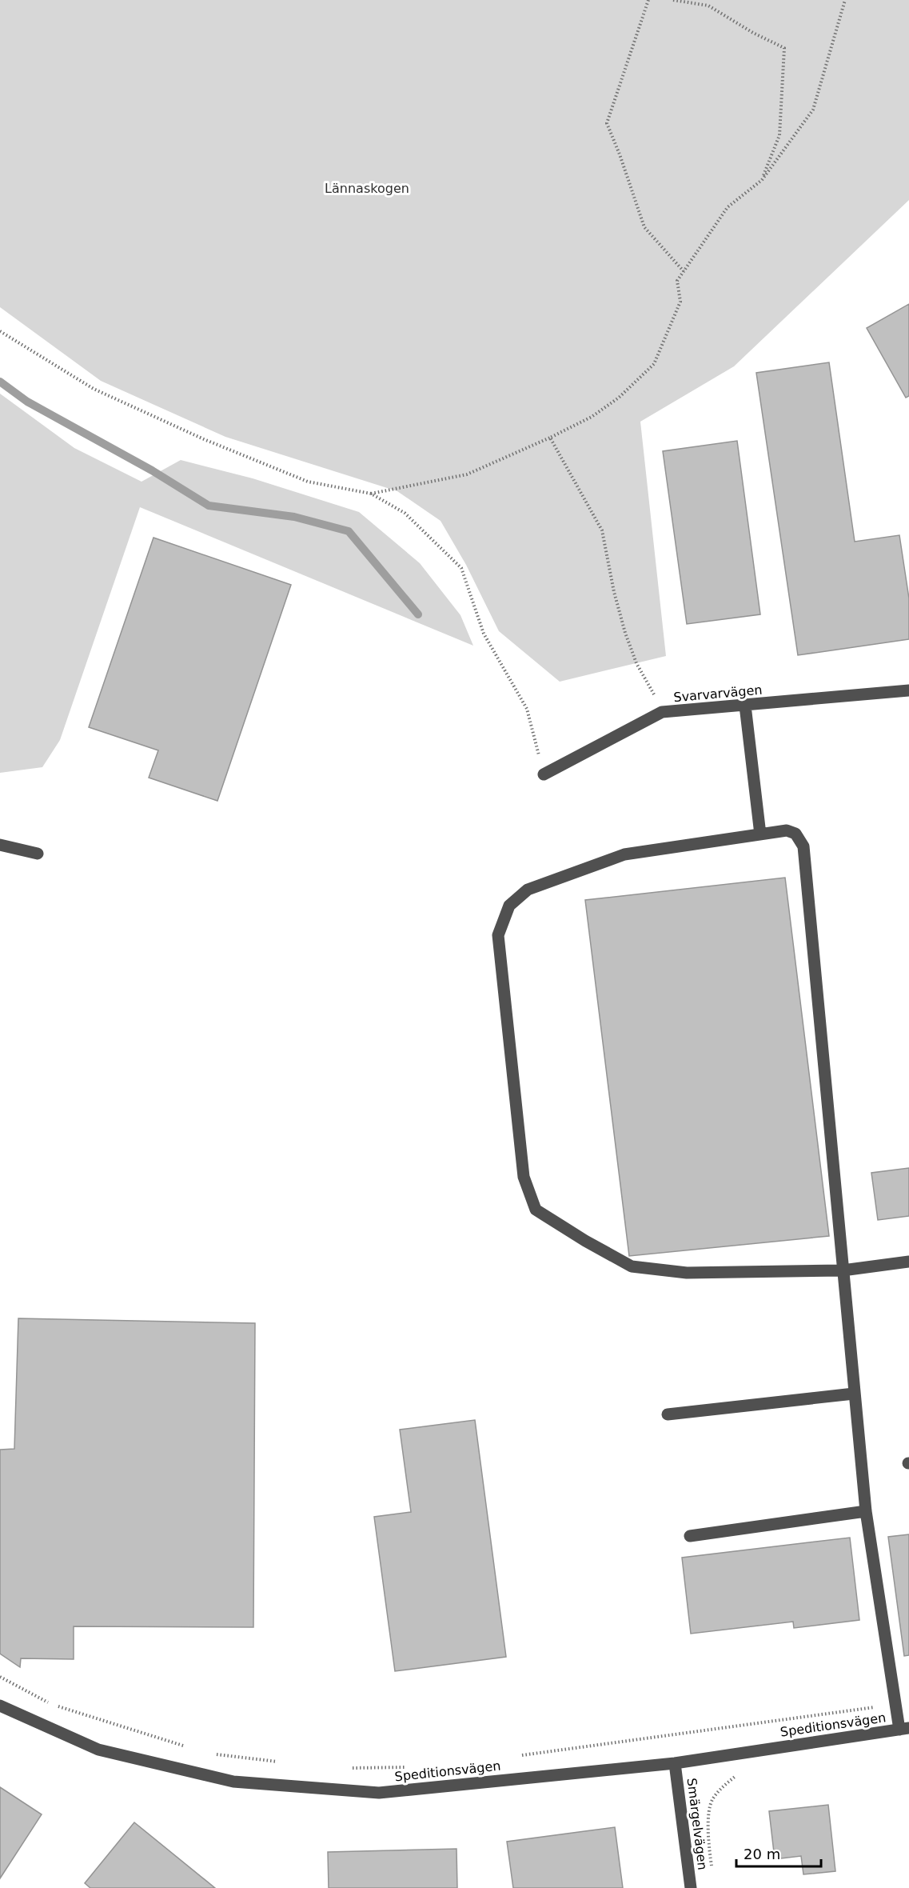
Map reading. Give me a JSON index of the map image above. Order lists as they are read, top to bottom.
{
  "streets": {
    "street": ["Svarvarvägen", "Speditionsvägen", "Smärgelvägen"]
  },
  "crossings": [
    ["Speditionsvägen", "Smärgelvägen"]
  ],
  "parks": ["Lännaskogen"],
  "scale_bar": "20 m"
}
